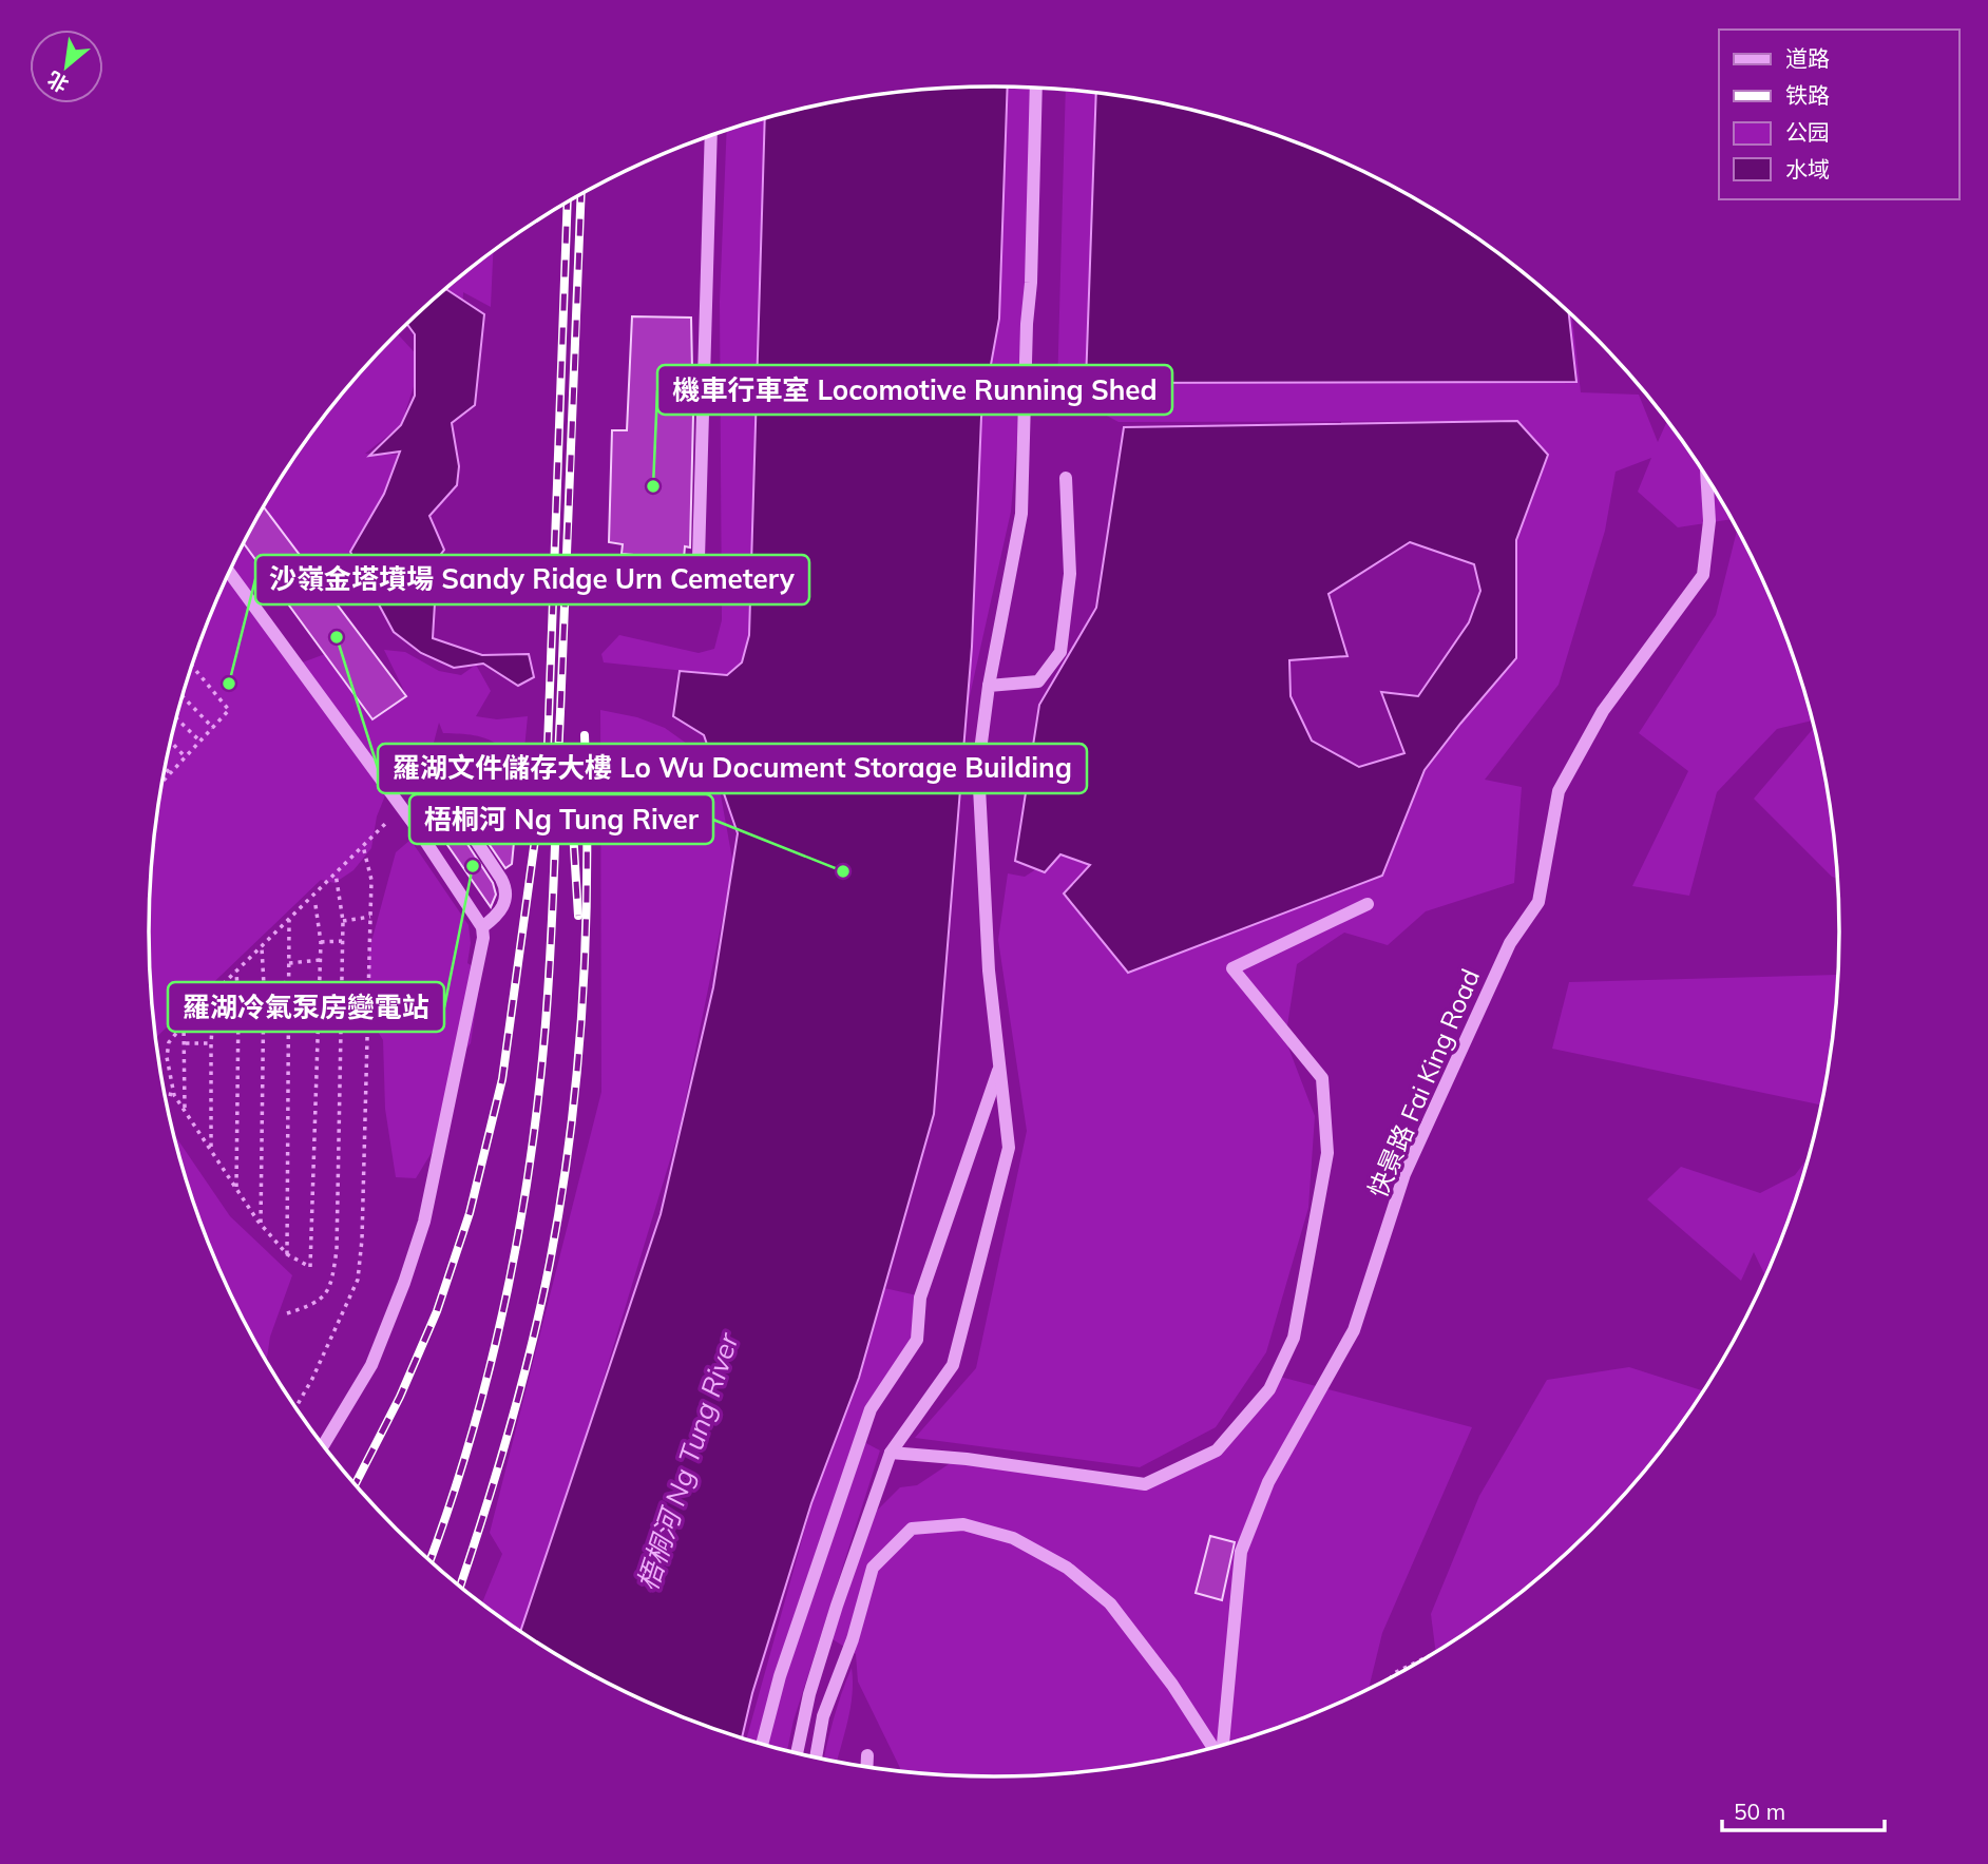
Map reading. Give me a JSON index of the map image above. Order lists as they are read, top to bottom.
{
  "streets": {
    "street": ["快景路 Fai King Road"]
  },
  "water": ["梧桐河 Ng Tung River"],
  "places": [
    "機車行車室 Locomotive Running Shed",
    "羅湖文件儲存大樓 Lo Wu Document Storage Building",
    "沙嶺金塔墳場 Sandy Ridge Urn Cemetery",
    "羅湖冷氣泵房變電站",
    "梧桐河 Ng Tung River"
  ],
  "legend": [
    "道路",
    "铁路",
    "公园",
    "水域"
  ],
  "scale_bar": "50 m",
  "north": "bottom left"
}
